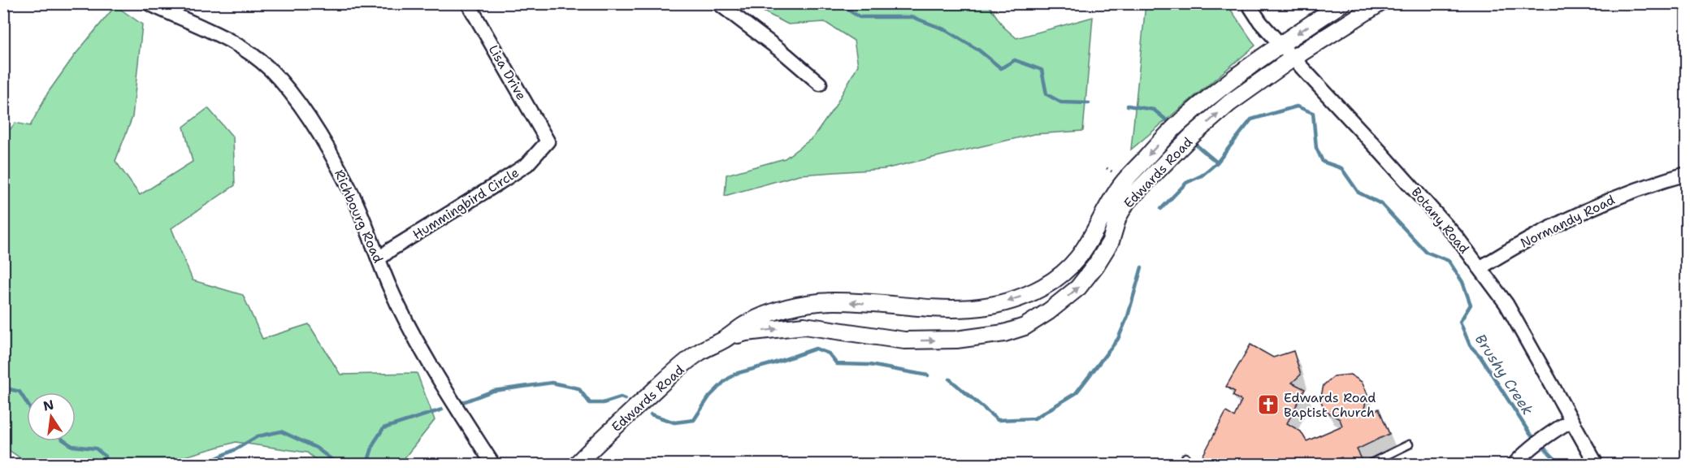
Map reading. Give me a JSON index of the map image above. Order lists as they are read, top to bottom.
{
  "streets": {
    "street": [
      "Lisa Drive",
      "Edwards Road",
      "Hummingbird Circle",
      "Richbourg Road",
      "Botany Road",
      "Normandy Road"
    ]
  },
  "crossings": [
    ["Lisa Drive", "Hummingbird Circle"],
    ["Edwards Road", "Botany Road"],
    ["Hummingbird Circle", "Richbourg Road"],
    ["Botany Road", "Normandy Road"]
  ],
  "water": ["Brushy Creek"],
  "places": {
    "church": ["Edwards Road Baptist Church"]
  },
  "north": "top"
}
